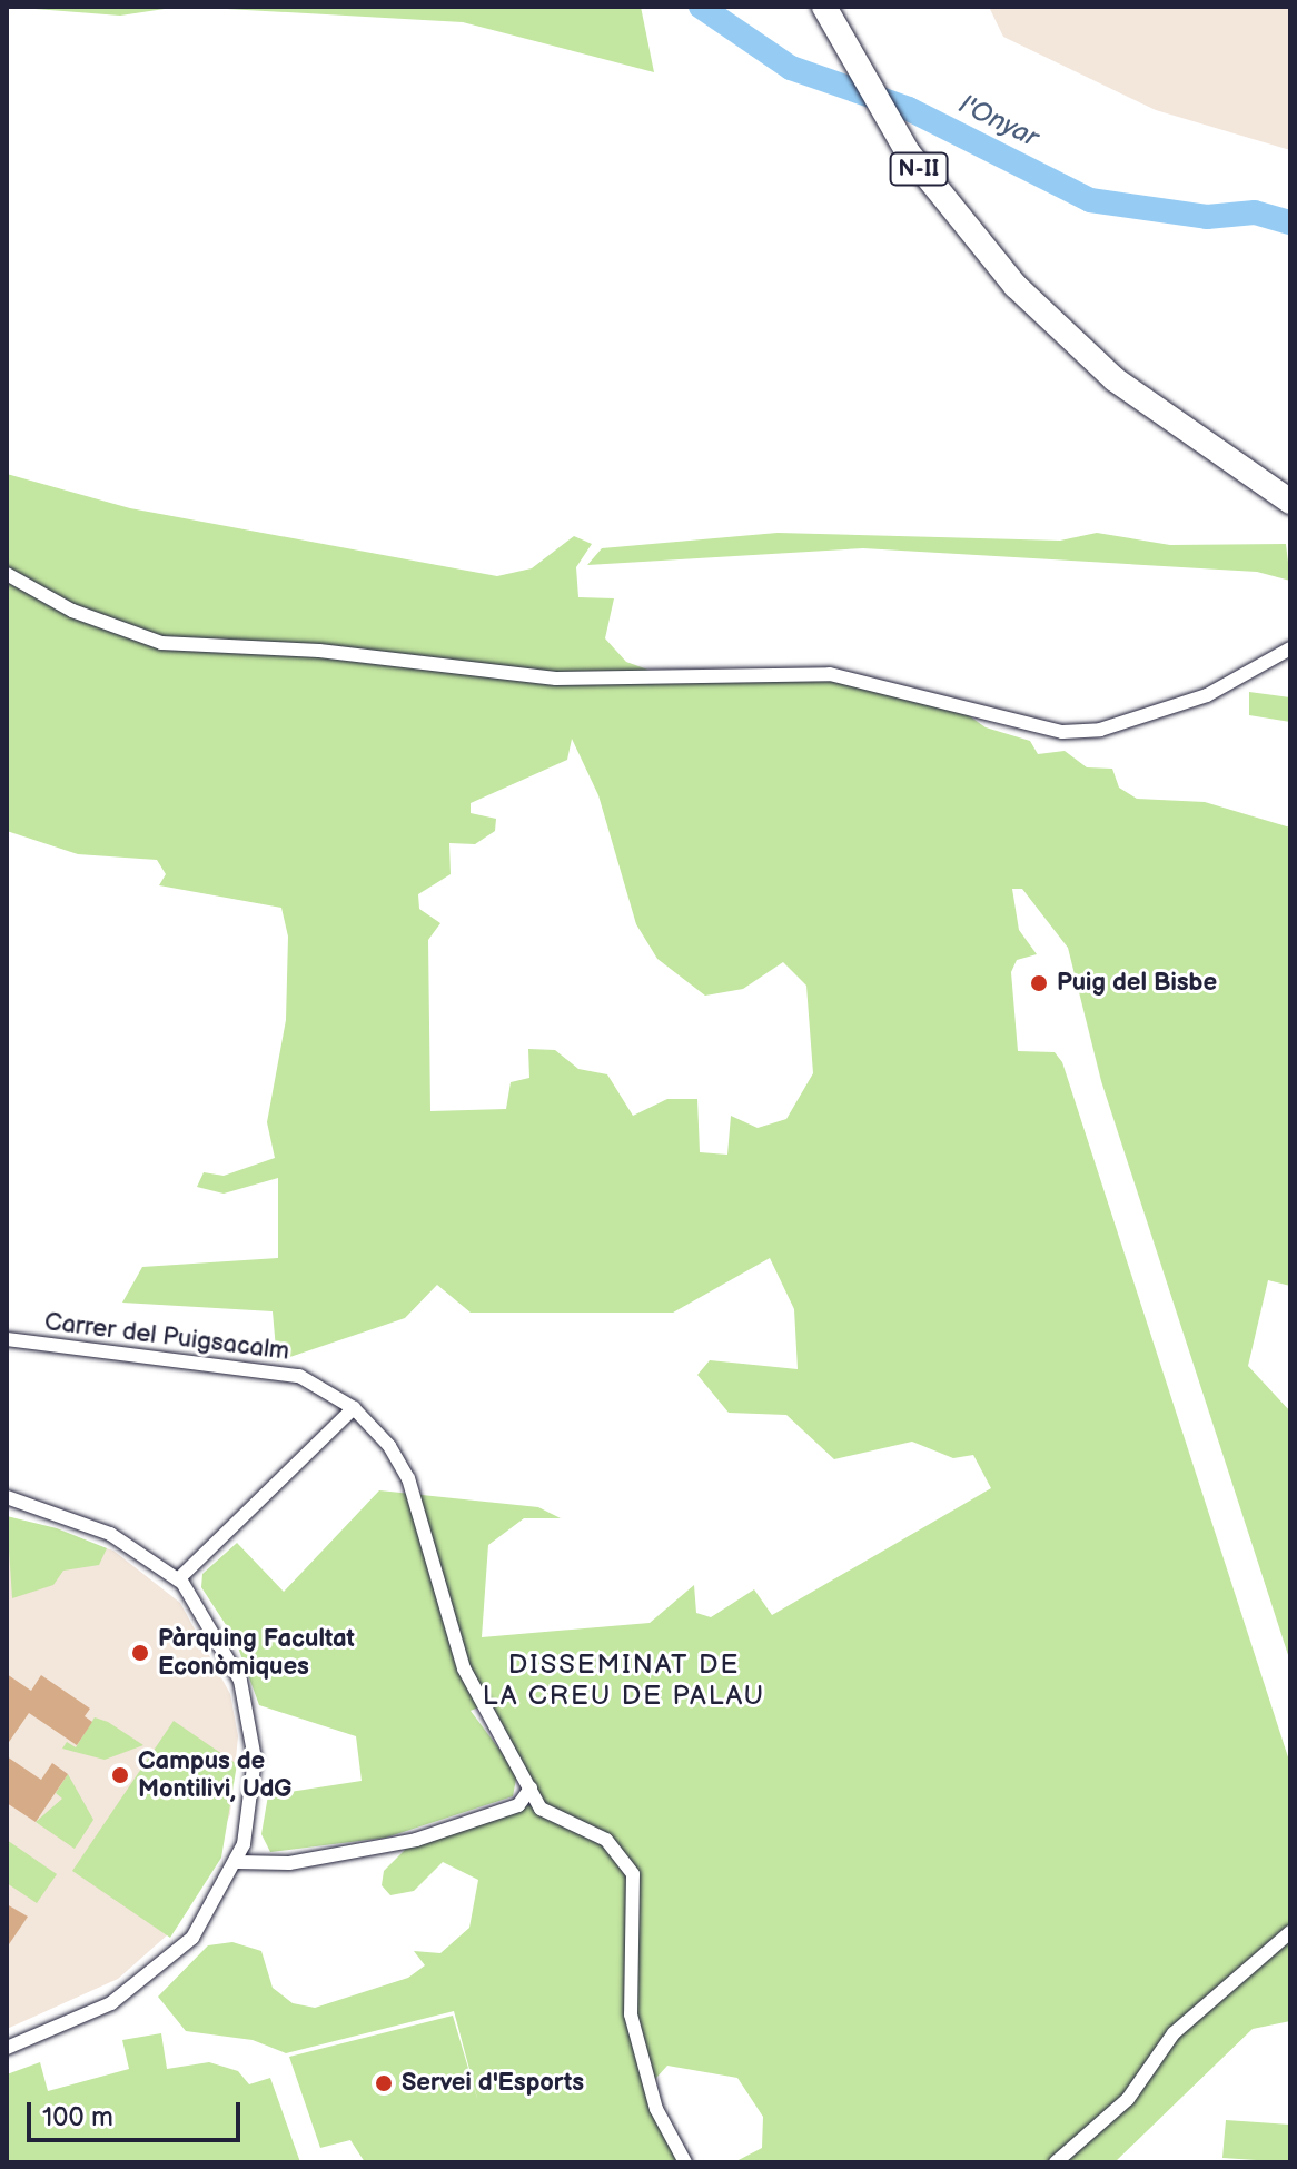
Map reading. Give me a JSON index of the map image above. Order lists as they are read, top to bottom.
{
  "streets": {
    "highway": ["N-II"],
    "street": ["Carrer del Puigsacalm"]
  },
  "districts": ["DISSEMINAT DE LA CREU DE PALAU"],
  "water": ["l'Onyar"],
  "places": [
    "Puig del Bisbe",
    "Pàrquing Facultat Econòmiques",
    "Campus de Montilivi, UdG",
    "Servei d'Esports"
  ],
  "scale_bar": "100 m"
}
